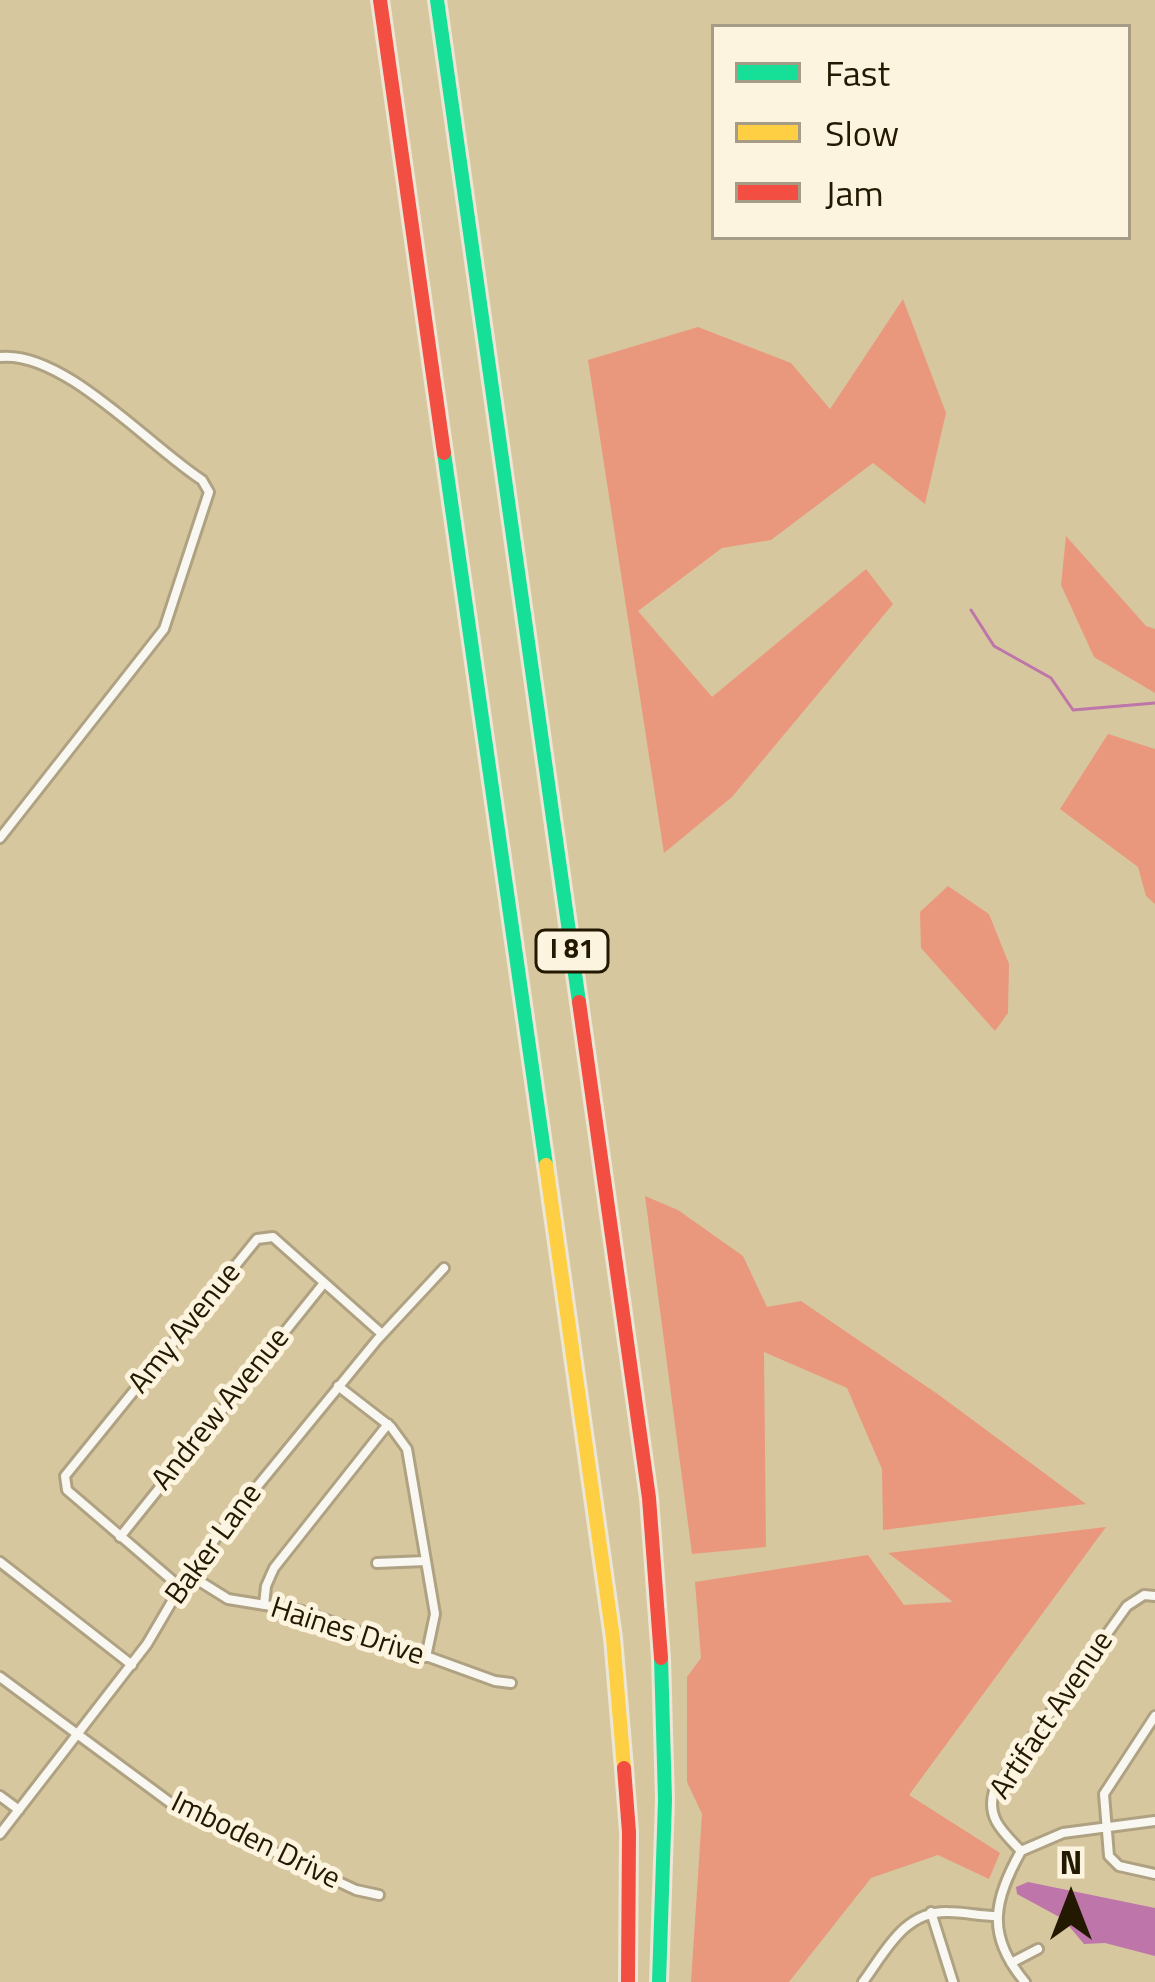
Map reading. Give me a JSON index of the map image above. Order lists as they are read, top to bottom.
{
  "streets": {
    "highway": ["I 81"],
    "street": [
      "Amy Avenue",
      "Andrew Avenue",
      "Baker Lane",
      "Haines Drive",
      "Artifact Avenue",
      "Imboden Drive"
    ]
  },
  "crossings": [
    ["Amy Avenue", "Andrew Avenue"],
    ["Amy Avenue", "Baker Lane"],
    ["Baker Lane", "Haines Drive"],
    ["Baker Lane", "Imboden Drive"]
  ],
  "legend": ["Fast", "Slow", "Jam"],
  "north": "top"
}
